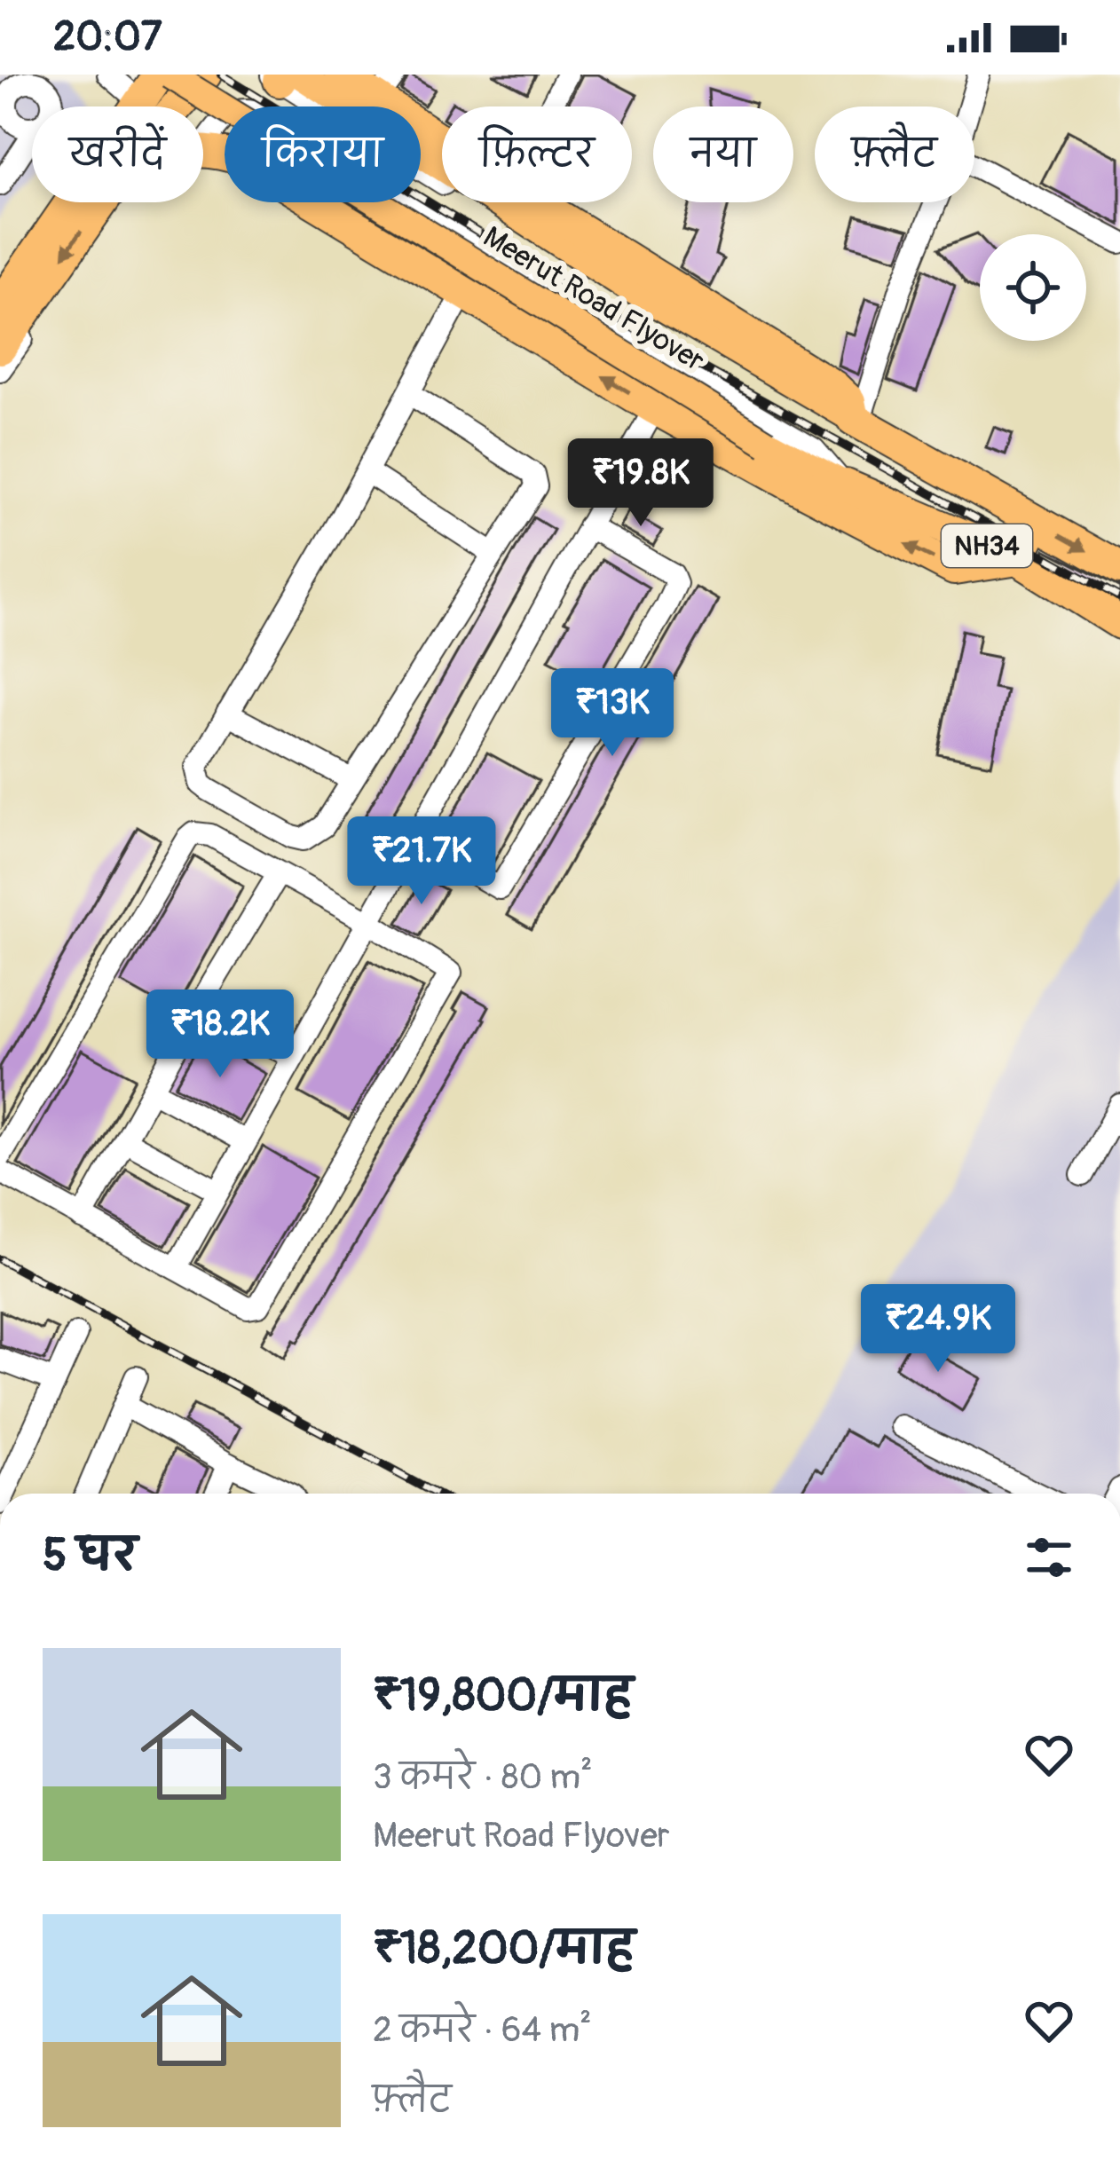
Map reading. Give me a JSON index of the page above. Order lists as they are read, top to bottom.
{
  "streets": {
    "highway": ["NH34"],
    "main road": ["Meerut Road Flyover"]
  },
  "crossings": [
    ["Meerut Road Flyover", "NH34"]
  ],
  "page": {
    "status": "20:07",
    "chip": [
      "खरीदें",
      "किराया",
      "फ़िल्टर",
      "नया",
      "फ़्लैट"
    ],
    "price": [
      "₹19.8K",
      "₹13K",
      "₹21.7K",
      "₹18.2K",
      "₹24.9K"
    ],
    "heading": "5 घर",
    "list": [
      {
        "name": "₹19,800/माह",
        "note": "3 कमरे · 80 m² · Meerut Road Flyover"
      },
      {
        "name": "₹18,200/माह",
        "note": "2 कमरे · 64 m² · फ़्लैट"
      }
    ]
  }
}
